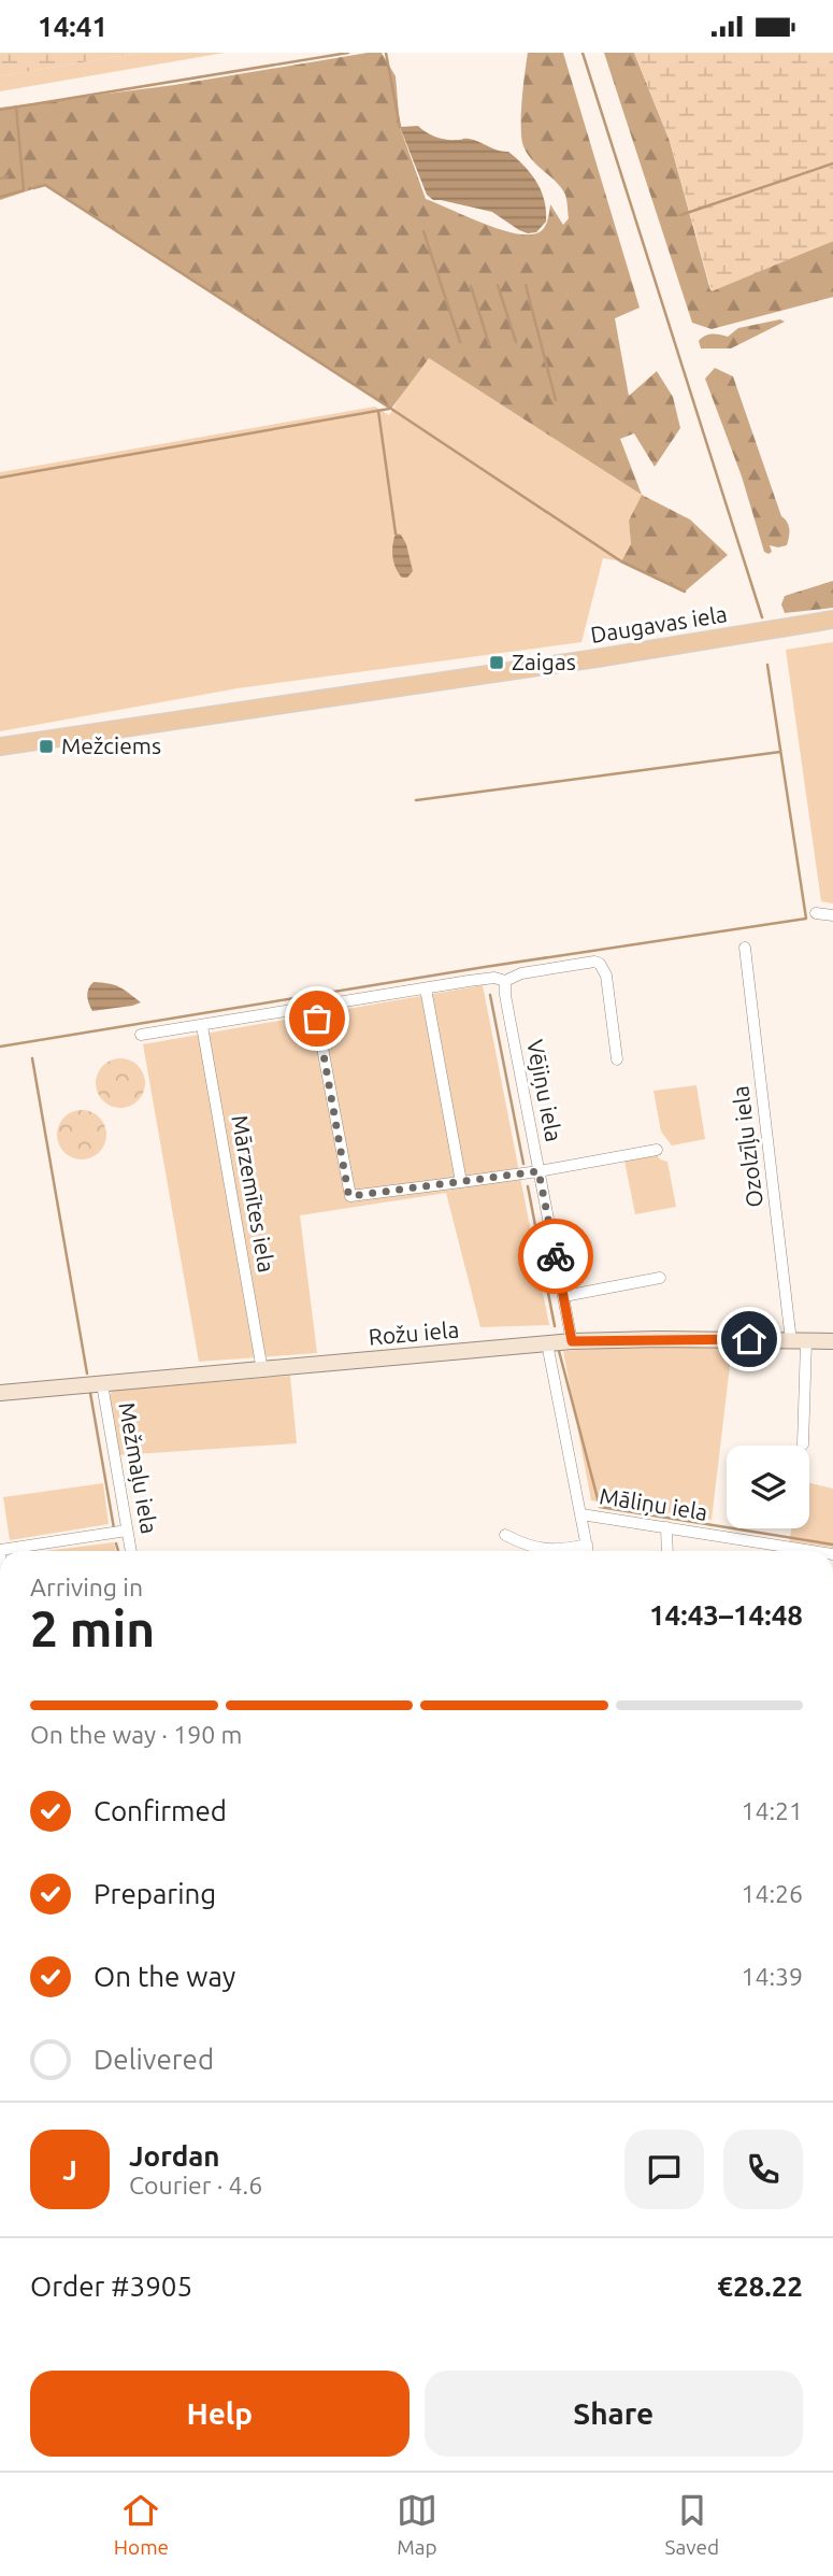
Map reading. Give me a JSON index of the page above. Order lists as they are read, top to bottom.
{
  "streets": {
    "main road": ["Daugavas iela"],
    "street": [
      "Vējiņu iela",
      "Ozolzīļu iela",
      "Mārzemītes iela",
      "Rožu iela",
      "Mežmaļu iela",
      "Māliņu iela"
    ]
  },
  "crossings": [
    ["Vējiņu iela", "Rožu iela"],
    ["Ozolzīļu iela", "Rožu iela"],
    ["Mārzemītes iela", "Rožu iela"],
    ["Rožu iela", "Mežmaļu iela"],
    ["Rožu iela", "Māliņu iela"]
  ],
  "places": {
    "transit": ["Zaigas", "Mežciems"]
  },
  "page": {
    "status": "14:41",
    "heading": ["2 min", "Arriving in", "14:43–14:48"],
    "panel": [
      "Jordan",
      "Courier · 4.6",
      "Order #3905",
      "€28.22"
    ],
    "bar": "On the way · 190 m",
    "list": [
      ["Confirmed", "14:21"],
      ["Preparing", "14:26"],
      ["On the way", "14:39"],
      "Delivered"
    ],
    "round": "J",
    "buttons": ["Help", "Share"],
    "tabs": ["Home", "Map", "Saved"]
  }
}
